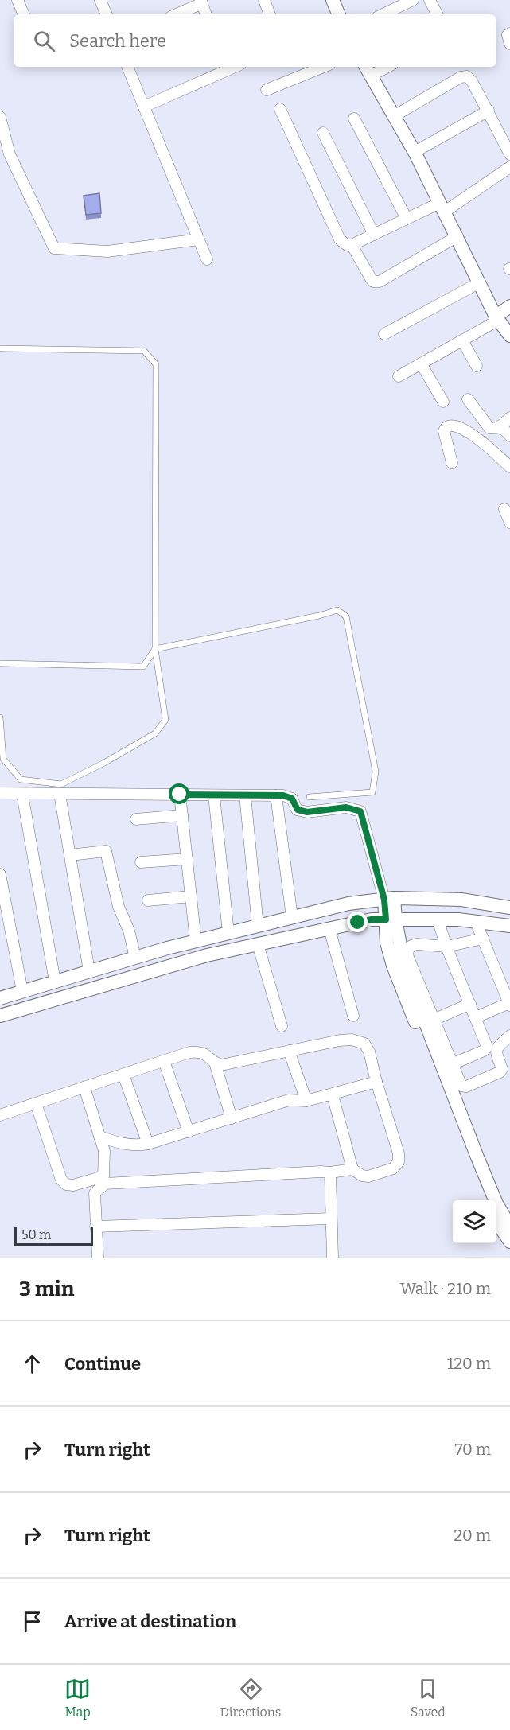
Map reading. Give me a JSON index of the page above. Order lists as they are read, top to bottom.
{
  "scale_bar": "50 m",
  "page": {
    "search": "Search here",
    "scale": "50 m",
    "heading": ["3 min", "Walk · 210 m"],
    "list": [
      ["Continue", "120 m"],
      ["Turn right", "70 m"],
      ["Turn right", "20 m"],
      "Arrive at destination"
    ],
    "nav": ["Map", "Directions", "Saved"]
  }
}
